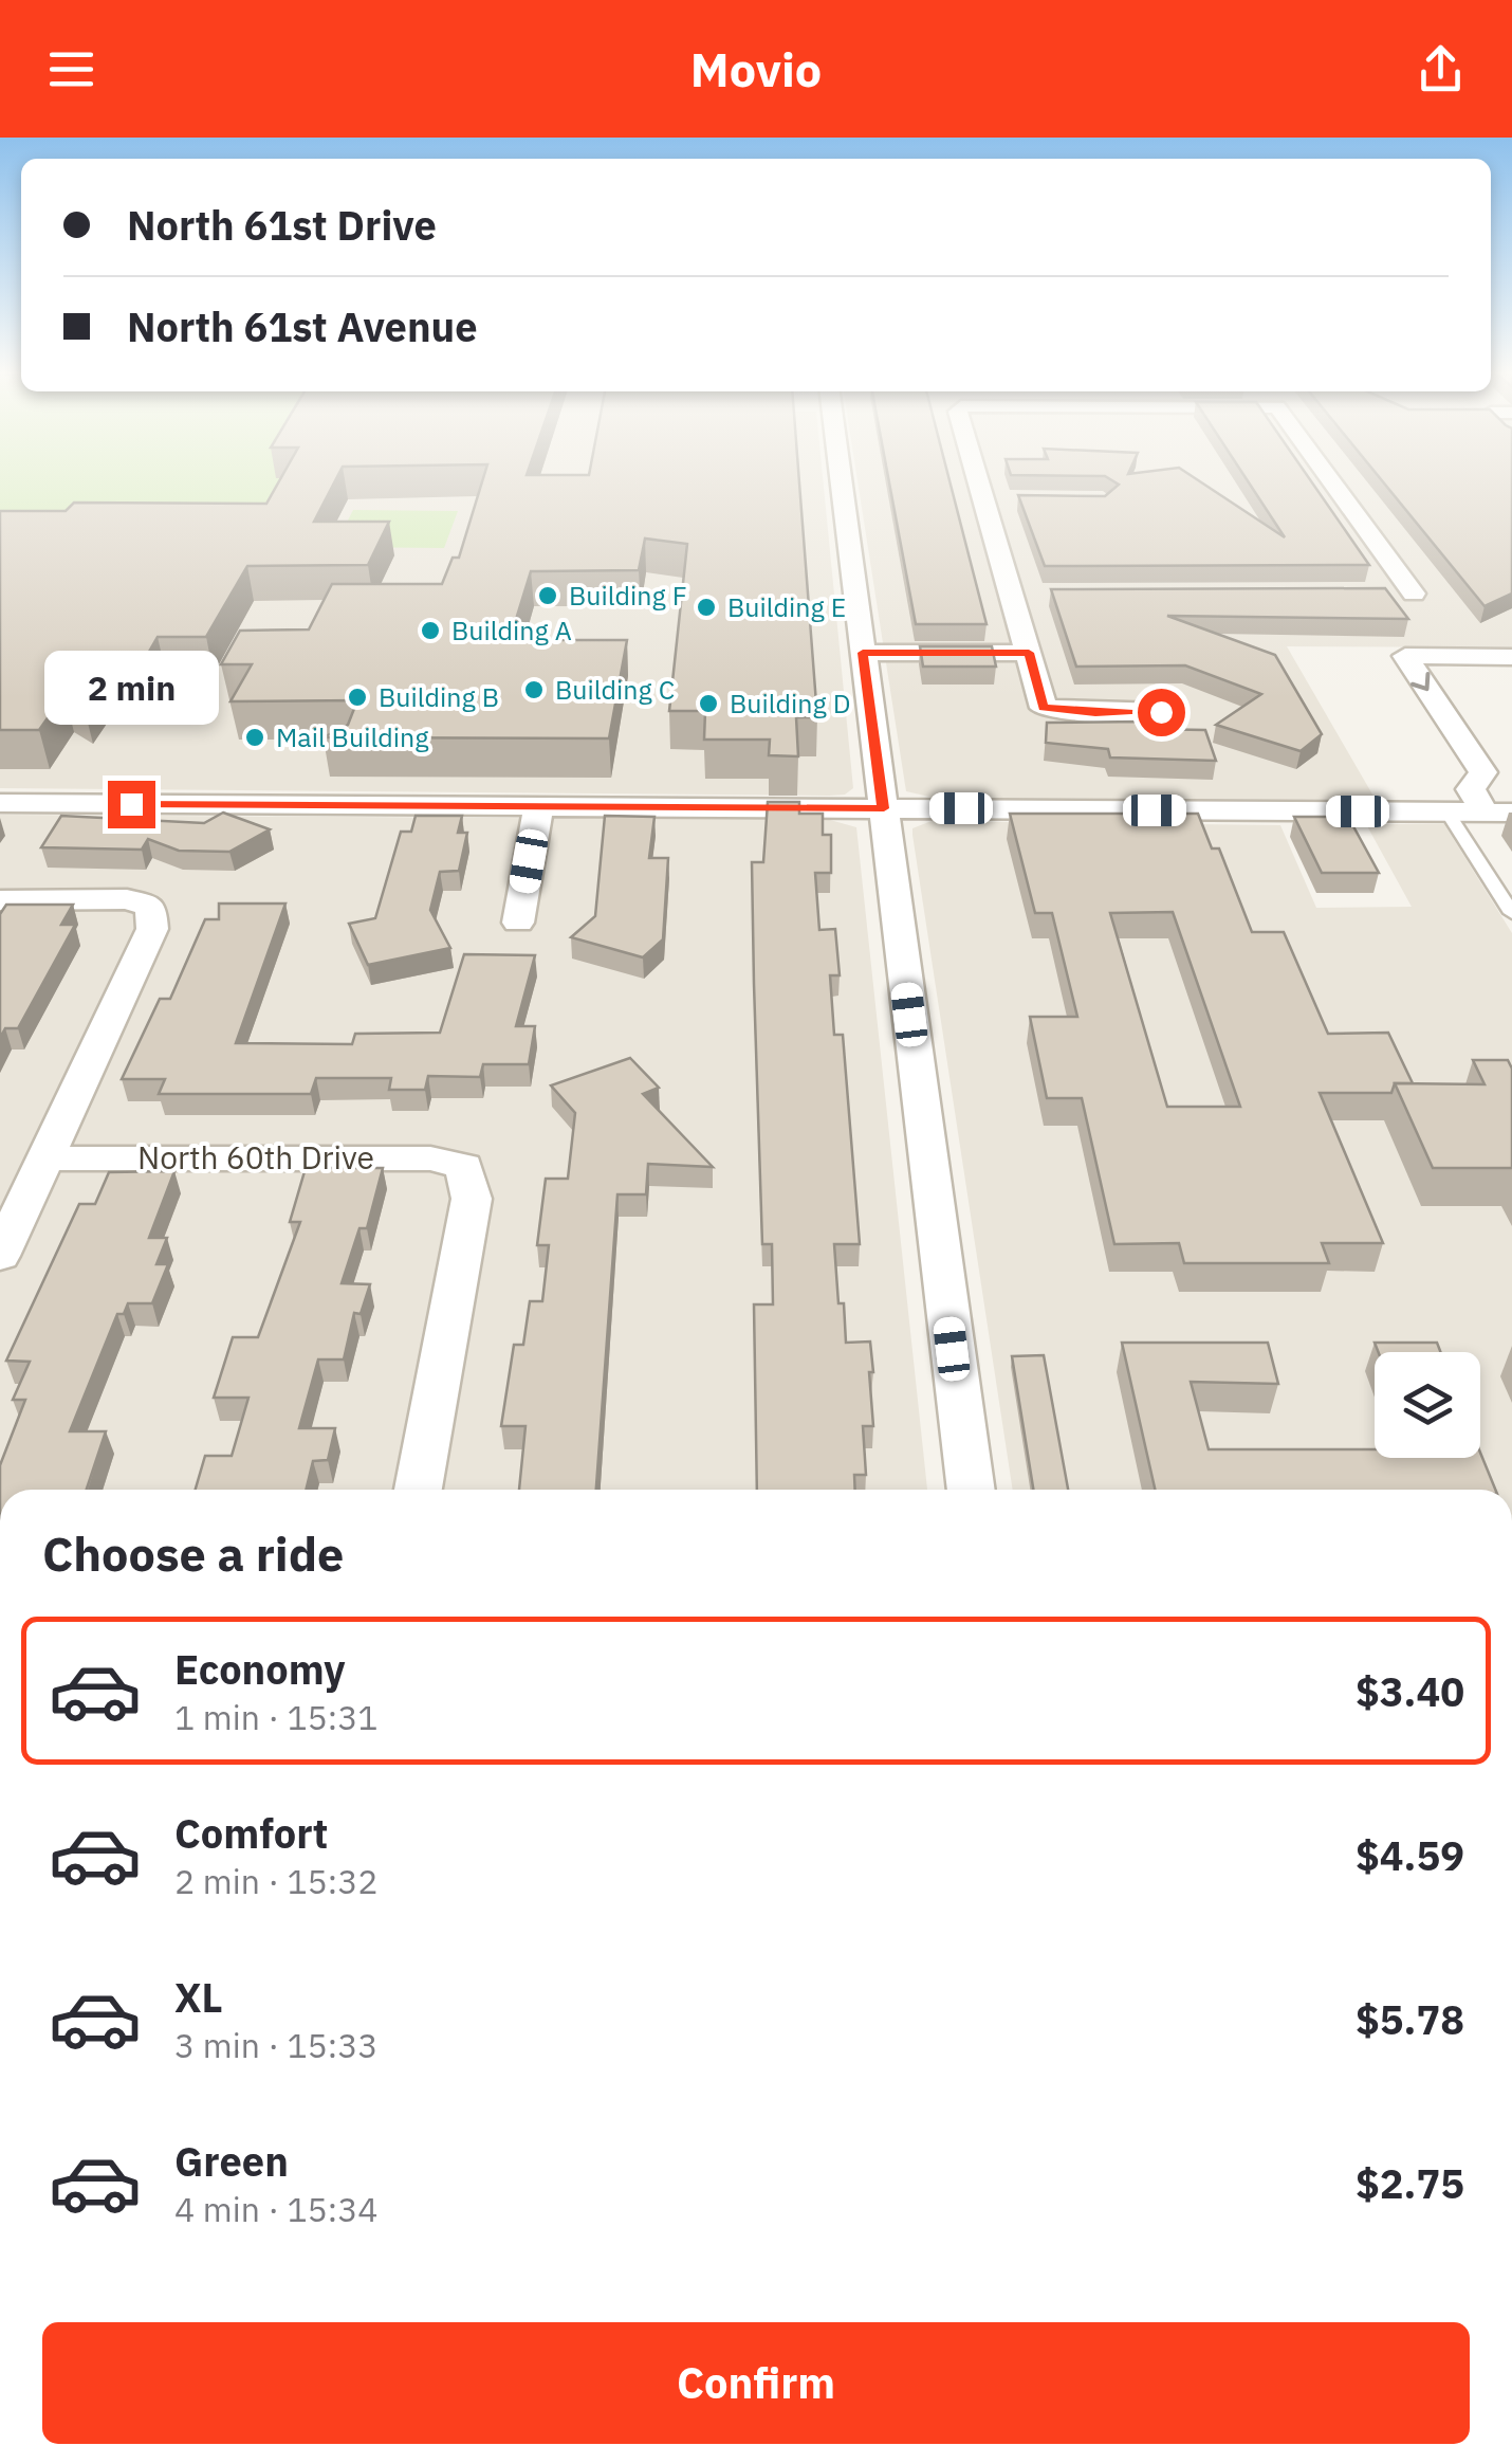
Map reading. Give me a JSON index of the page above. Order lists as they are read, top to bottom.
{
  "streets": {
    "street": ["North 60th Drive"]
  },
  "places": [
    "Building F",
    "Building E",
    "Building A",
    "Building C",
    "Building B",
    "Building D",
    "Mail Building"
  ],
  "page": {
    "header": "Movio",
    "banner": ["North 61st Drive", "North 61st Avenue"],
    "bubble": "2 min",
    "heading": "Choose a ride",
    "list": [
      {
        "name": "Economy",
        "note": "1 min · 15:31",
        "value": "$3.40"
      },
      {
        "name": "Comfort",
        "note": "2 min · 15:32",
        "value": "$4.59"
      },
      {
        "name": "XL",
        "note": "3 min · 15:33",
        "value": "$5.78"
      },
      {
        "name": "Green",
        "note": "4 min · 15:34",
        "value": "$2.75"
      }
    ],
    "buttons": "Confirm"
  }
}
